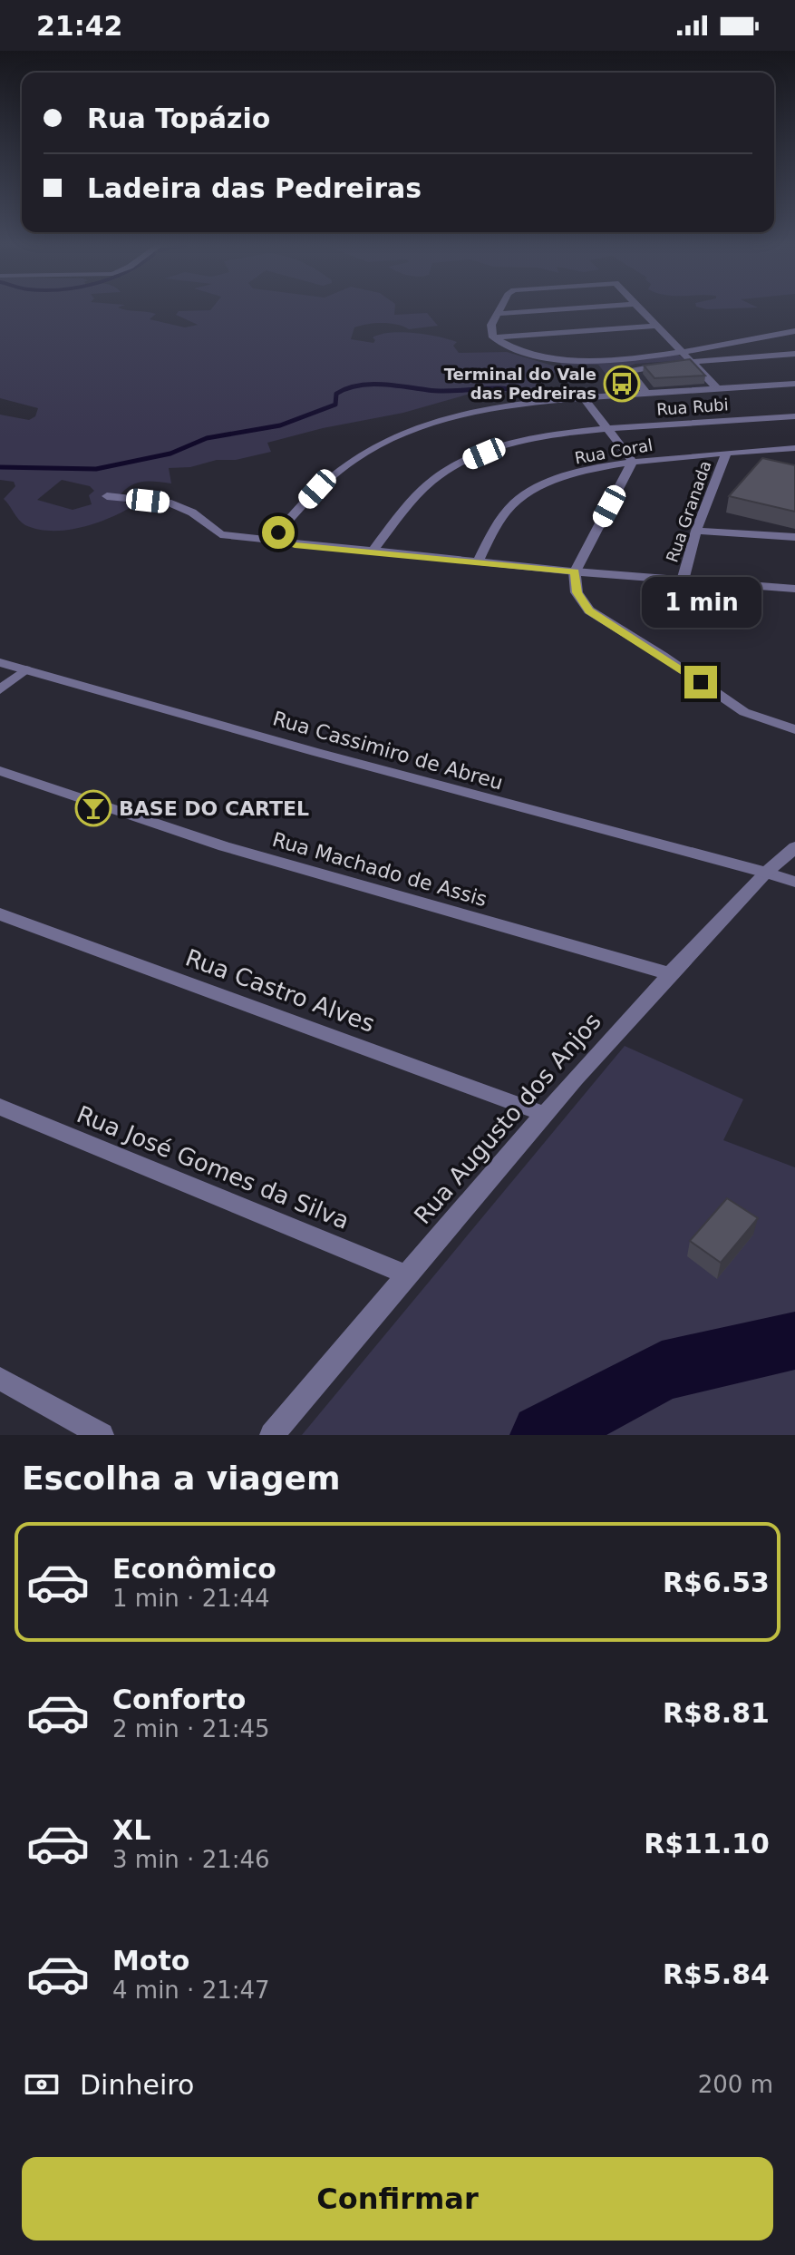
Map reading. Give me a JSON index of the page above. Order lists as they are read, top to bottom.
{
  "streets": {
    "street": [
      "Rua Rubi",
      "Rua Coral",
      "Rua Granada",
      "Rua Cassimiro de Abreu",
      "Rua Machado de Assis",
      "Rua Castro Alves",
      "Rua Augusto dos Anjos",
      "Rua José Gomes da Silva"
    ]
  },
  "crossings": [
    ["Rua Coral", "Rua Granada"],
    ["Rua Cassimiro de Abreu", "Rua Augusto dos Anjos"],
    ["Rua Machado de Assis", "Rua Augusto dos Anjos"],
    ["Rua Castro Alves", "Rua Augusto dos Anjos"],
    ["Rua Augusto dos Anjos", "Rua José Gomes da Silva"]
  ],
  "places": {
    "bus stop": ["Terminal do Vale das Pedreiras"],
    "bar": ["BASE DO CARTEL"]
  },
  "page": {
    "status": "21:42",
    "banner": ["Rua Topázio", "Ladeira das Pedreiras"],
    "bubble": "1 min",
    "heading": "Escolha a viagem",
    "list": [
      {
        "name": "Econômico",
        "note": "1 min · 21:44",
        "value": "R$6.53"
      },
      {
        "name": "Conforto",
        "note": "2 min · 21:45",
        "value": "R$8.81"
      },
      {
        "name": "XL",
        "note": "3 min · 21:46",
        "value": "R$11.10"
      },
      {
        "name": "Moto",
        "note": "4 min · 21:47",
        "value": "R$5.84"
      }
    ],
    "pay": ["Dinheiro", "200 m"],
    "buttons": "Confirmar"
  }
}
